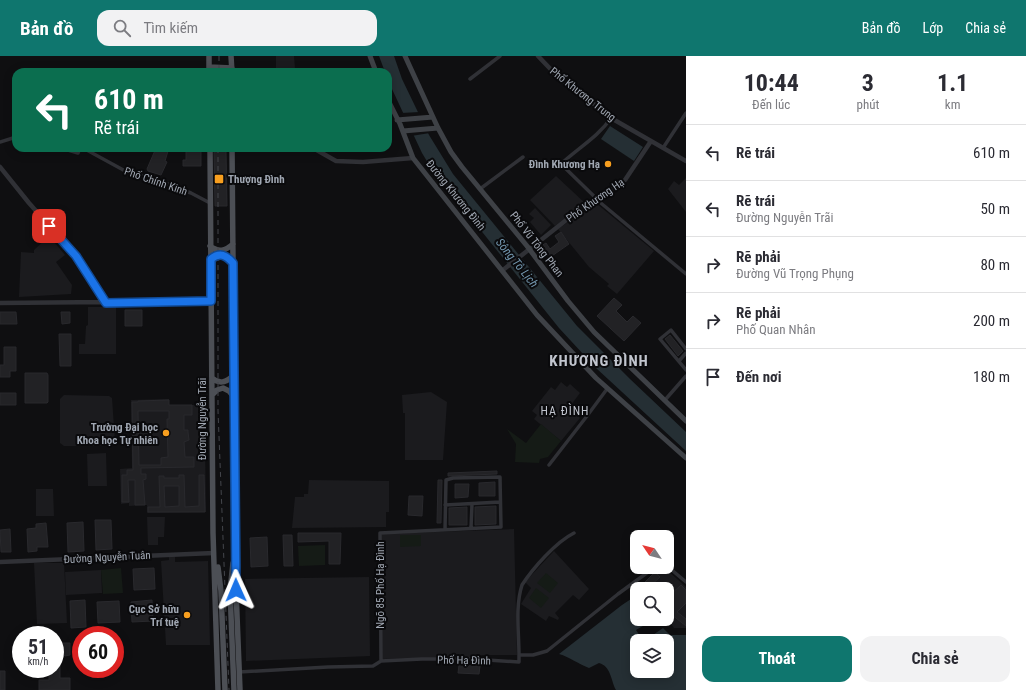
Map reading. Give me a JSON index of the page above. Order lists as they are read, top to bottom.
{
  "streets": {
    "main road": ["Đường Khương Đình", "Phố Vũ Tông Phan", "Đường Nguyễn Trãi"],
    "street": [
      "Phố Khương Trung",
      "Phố Chính Kinh",
      "Phố Khương Hạ",
      "Đường Nguyễn Tuân",
      "Ngõ 85 Phố Hạ Đình",
      "Phố Hạ Đình"
    ]
  },
  "crossings": [
    ["Phố Khương Trung", "Phố Khương Hạ"],
    ["Phố Chính Kinh", "Đường Nguyễn Trãi"],
    ["Đường Khương Đình", "Phố Khương Hạ"],
    ["Phố Khương Hạ", "Phố Vũ Tông Phan"],
    ["Đường Nguyễn Trãi", "Đường Nguyễn Tuân"],
    ["Ngõ 85 Phố Hạ Đình", "Phố Hạ Đình"]
  ],
  "districts": ["KHƯƠNG ĐÌNH", "HẠ ĐÌNH"],
  "water": ["Sông Tô Lịch"],
  "places": {
    "other": ["Đình Khương Hạ", "Trường Đại học Khoa học Tự nhiên", "Cục Sở hữu Trí tuệ"],
    "transit": ["Thượng Đình"]
  },
  "north": "top left",
  "page": {
    "header": "Bản đồ",
    "search": "Tìm kiếm",
    "nav": ["Bản đồ", "Lớp", "Chia sẻ"],
    "eta": [
      "10:44",
      "Đến lúc",
      "3",
      "phút",
      "1.1",
      "km"
    ],
    "turn": ["610 m", "Rẽ trái"],
    "list": [
      {
        "name": "Rẽ trái",
        "value": "610 m"
      },
      {
        "name": "Rẽ trái",
        "note": "Đường Nguyễn Trãi",
        "value": "50 m"
      },
      {
        "name": "Rẽ phải",
        "note": "Đường Vũ Trọng Phụng",
        "value": "80 m"
      },
      {
        "name": "Rẽ phải",
        "note": "Phố Quan Nhân",
        "value": "200 m"
      },
      {
        "name": "Đến nơi",
        "value": "180 m"
      }
    ],
    "speed": "51 km/h",
    "limit": "60",
    "buttons": ["Thoát", "Chia sẻ"]
  }
}
